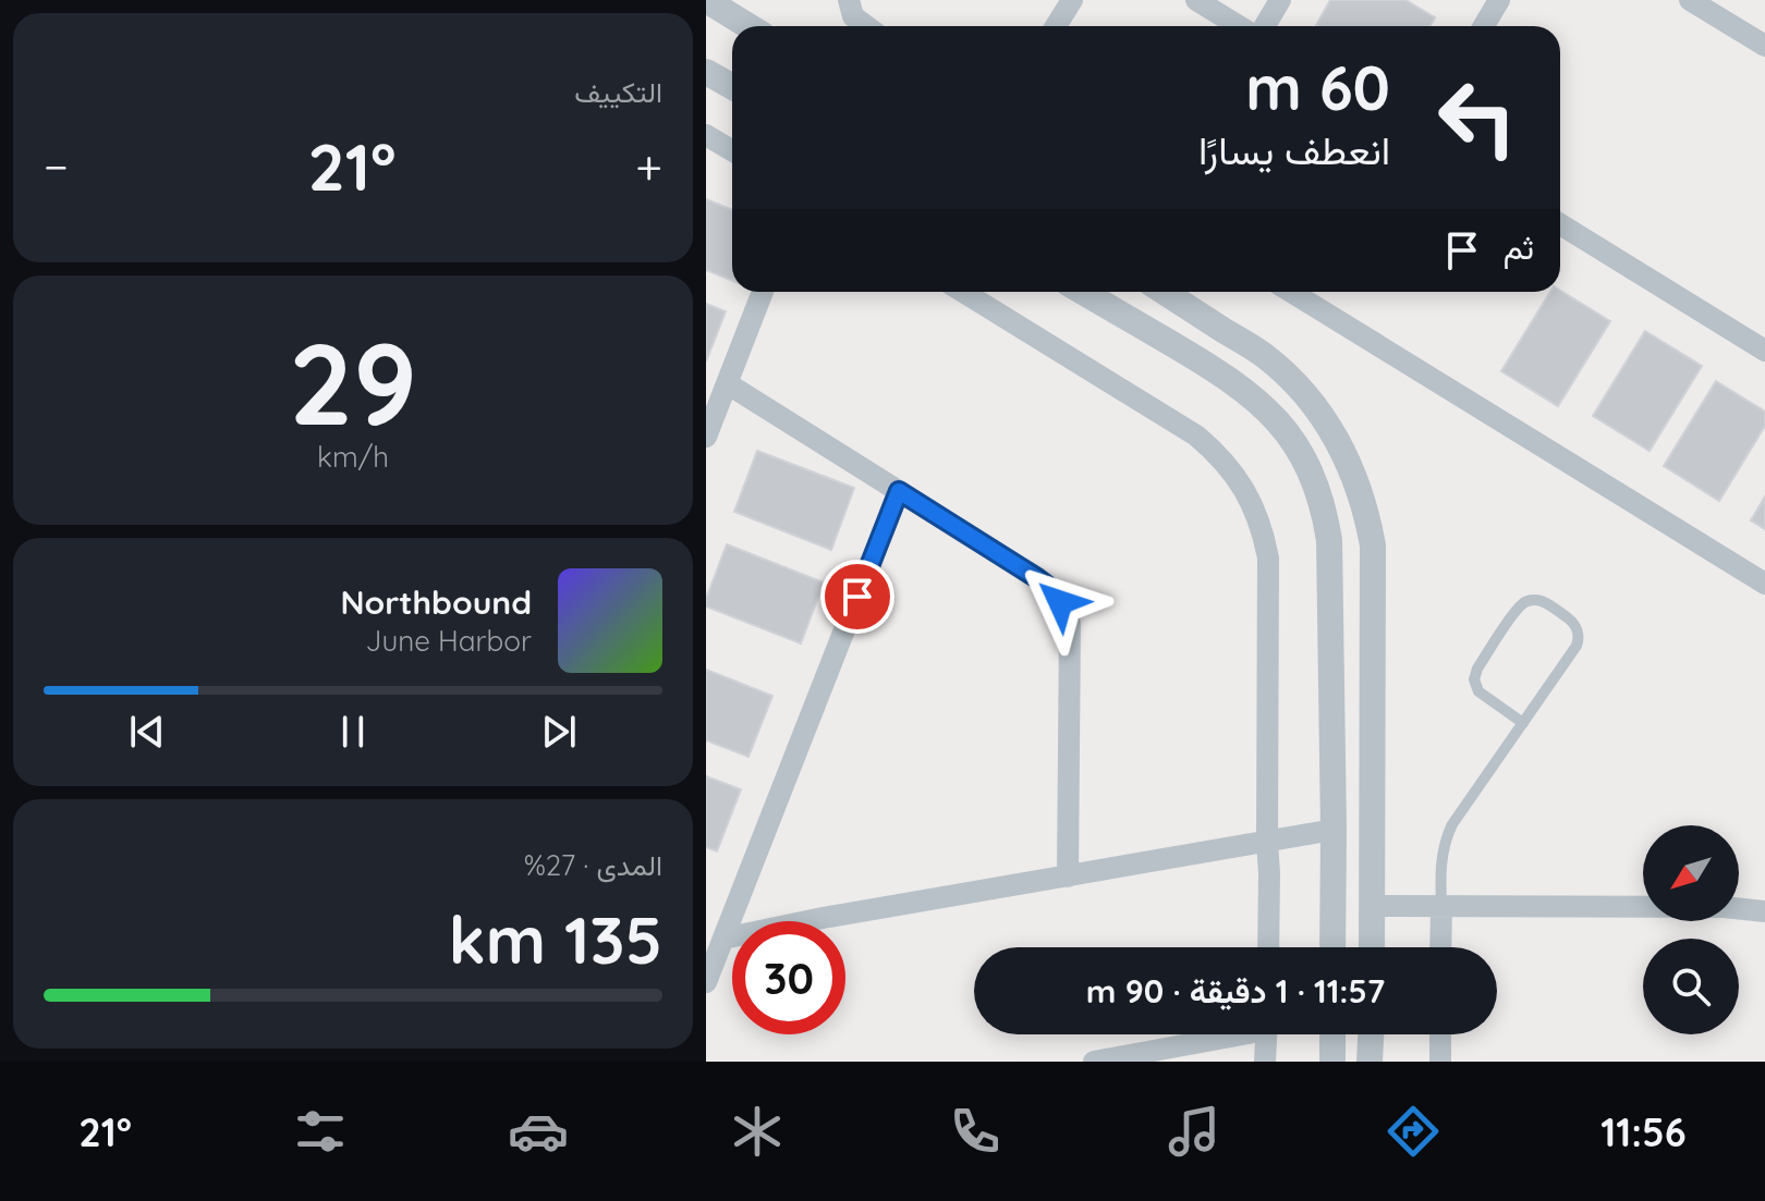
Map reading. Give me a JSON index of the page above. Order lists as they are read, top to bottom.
{
  "north": "bottom left",
  "page": {
    "tile": [
      "التكييف",
      ["29", "km/h"],
      ["المدى · 27%", "135 km"]
    ],
    "turn": ["60 m", "انعطف يسارًا"],
    "heat": ["−", "21°", "+"],
    "then": "ثم",
    "song": ["Northbound", "June Harbor"],
    "limit": "30",
    "trip": "11:57 · 1 دقيقة · 90 m",
    "tabs": ["11:56", "21°"]
  }
}
